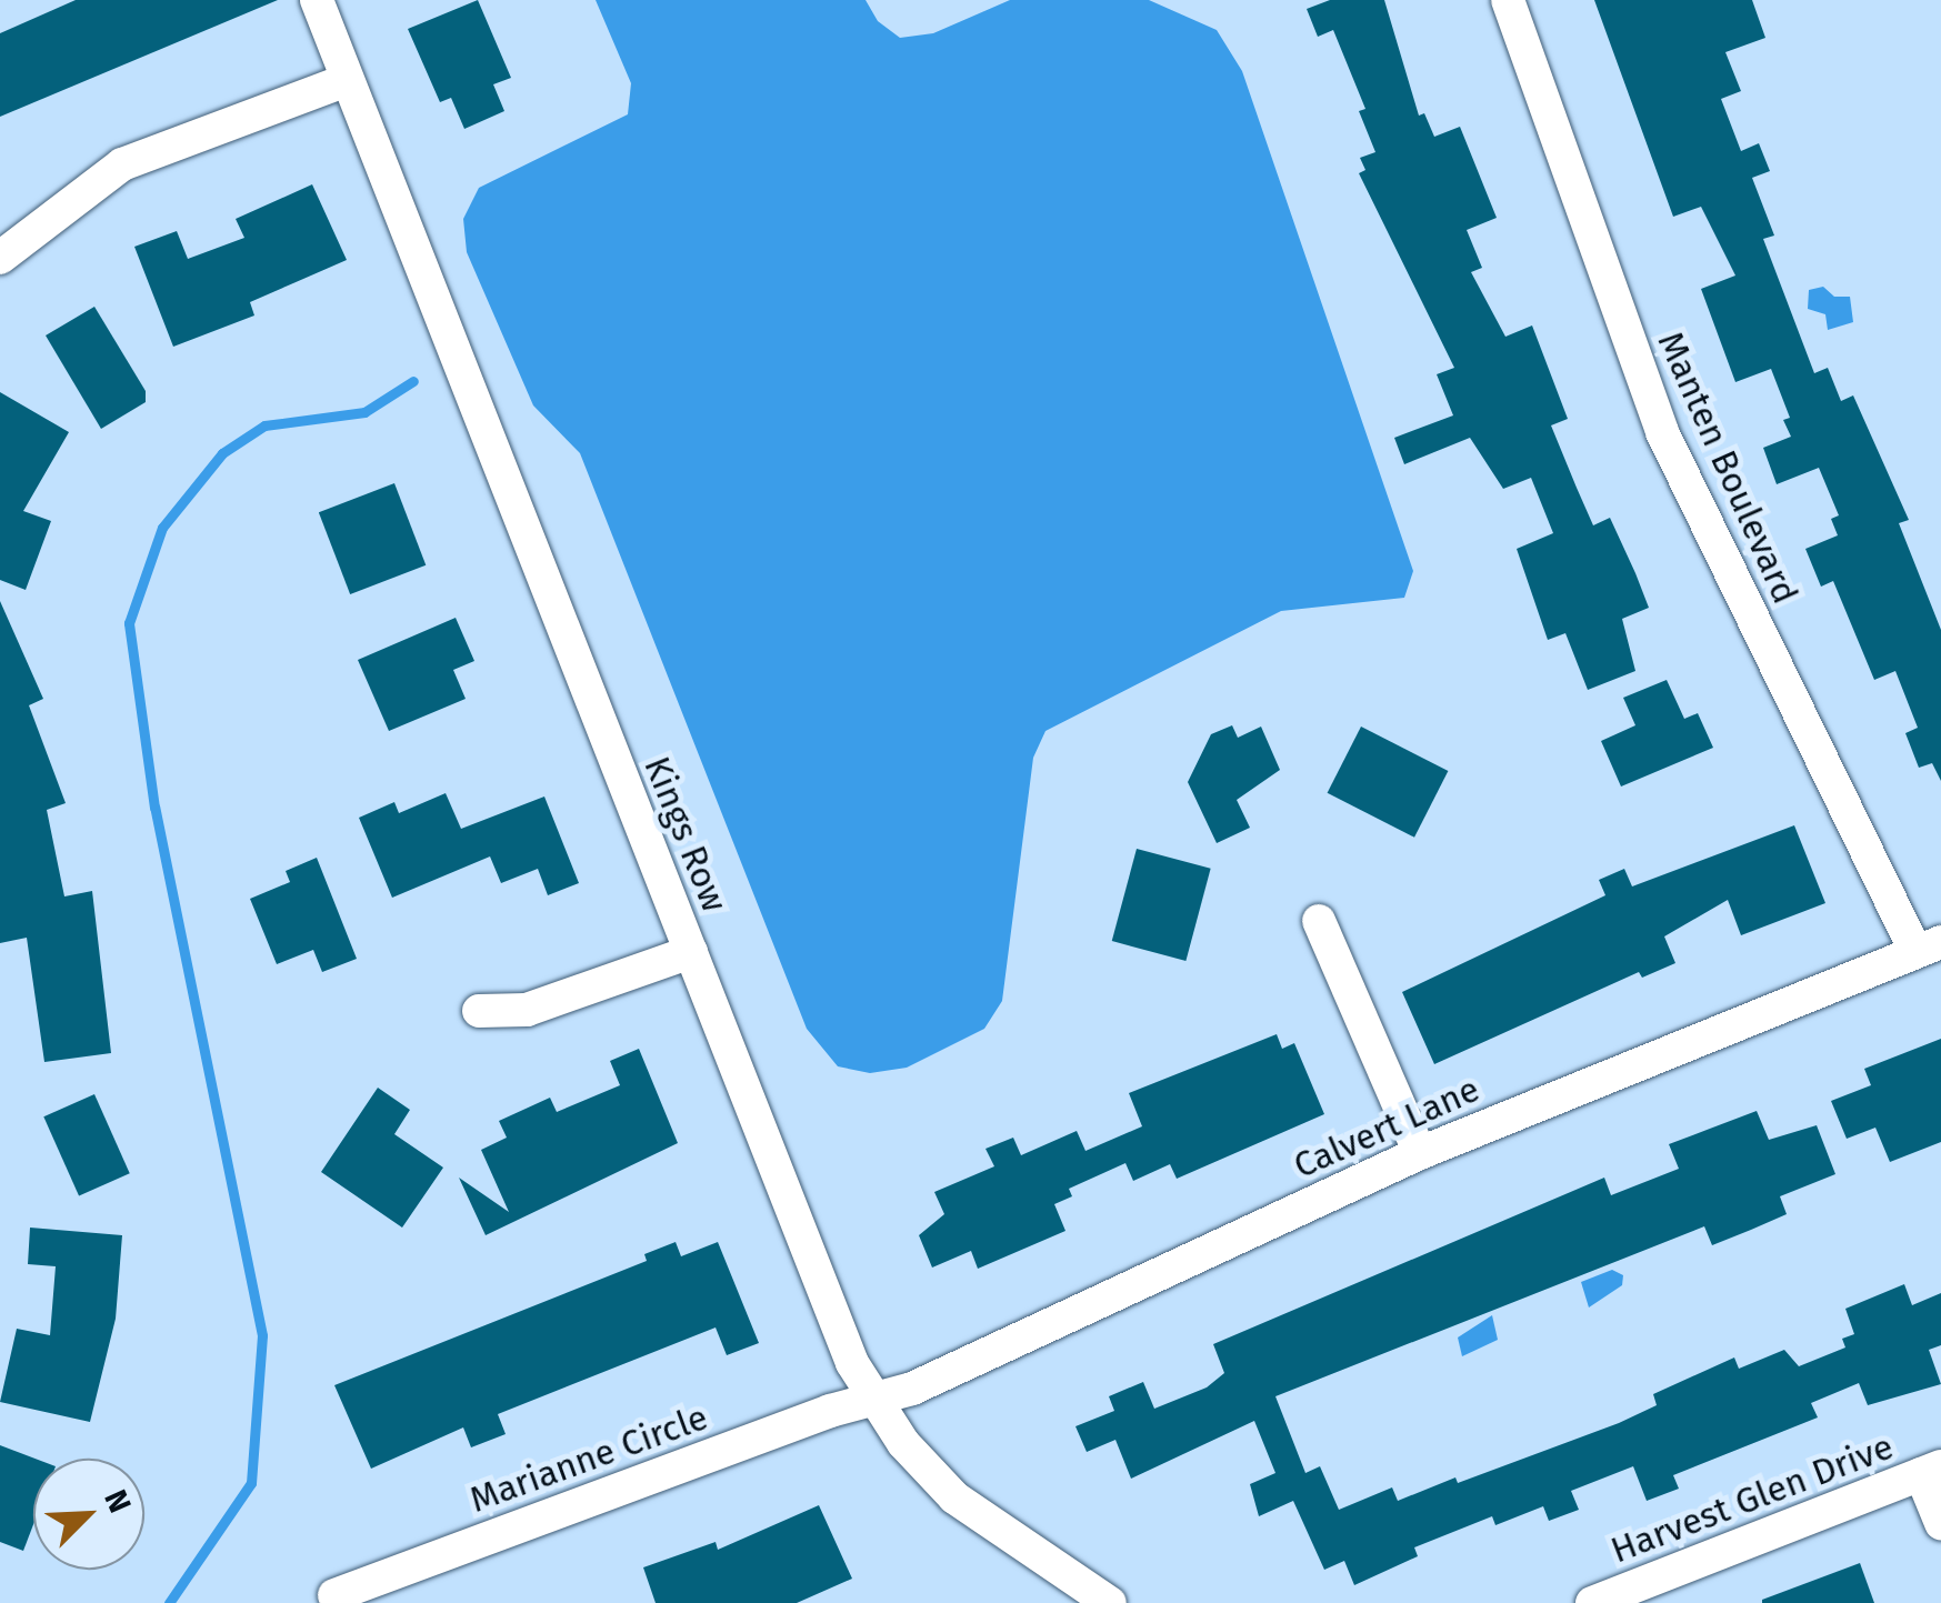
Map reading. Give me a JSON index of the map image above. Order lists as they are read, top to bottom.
{
  "streets": {
    "street": [
      "Manten Boulevard",
      "Kings Row",
      "Calvert Lane",
      "Marianne Circle",
      "Harvest Glen Drive"
    ]
  },
  "crossings": [
    ["Manten Boulevard", "Calvert Lane"],
    ["Kings Row", "Calvert Lane"],
    ["Kings Row", "Marianne Circle"],
    ["Calvert Lane", "Marianne Circle"]
  ],
  "north": "top right"
}
